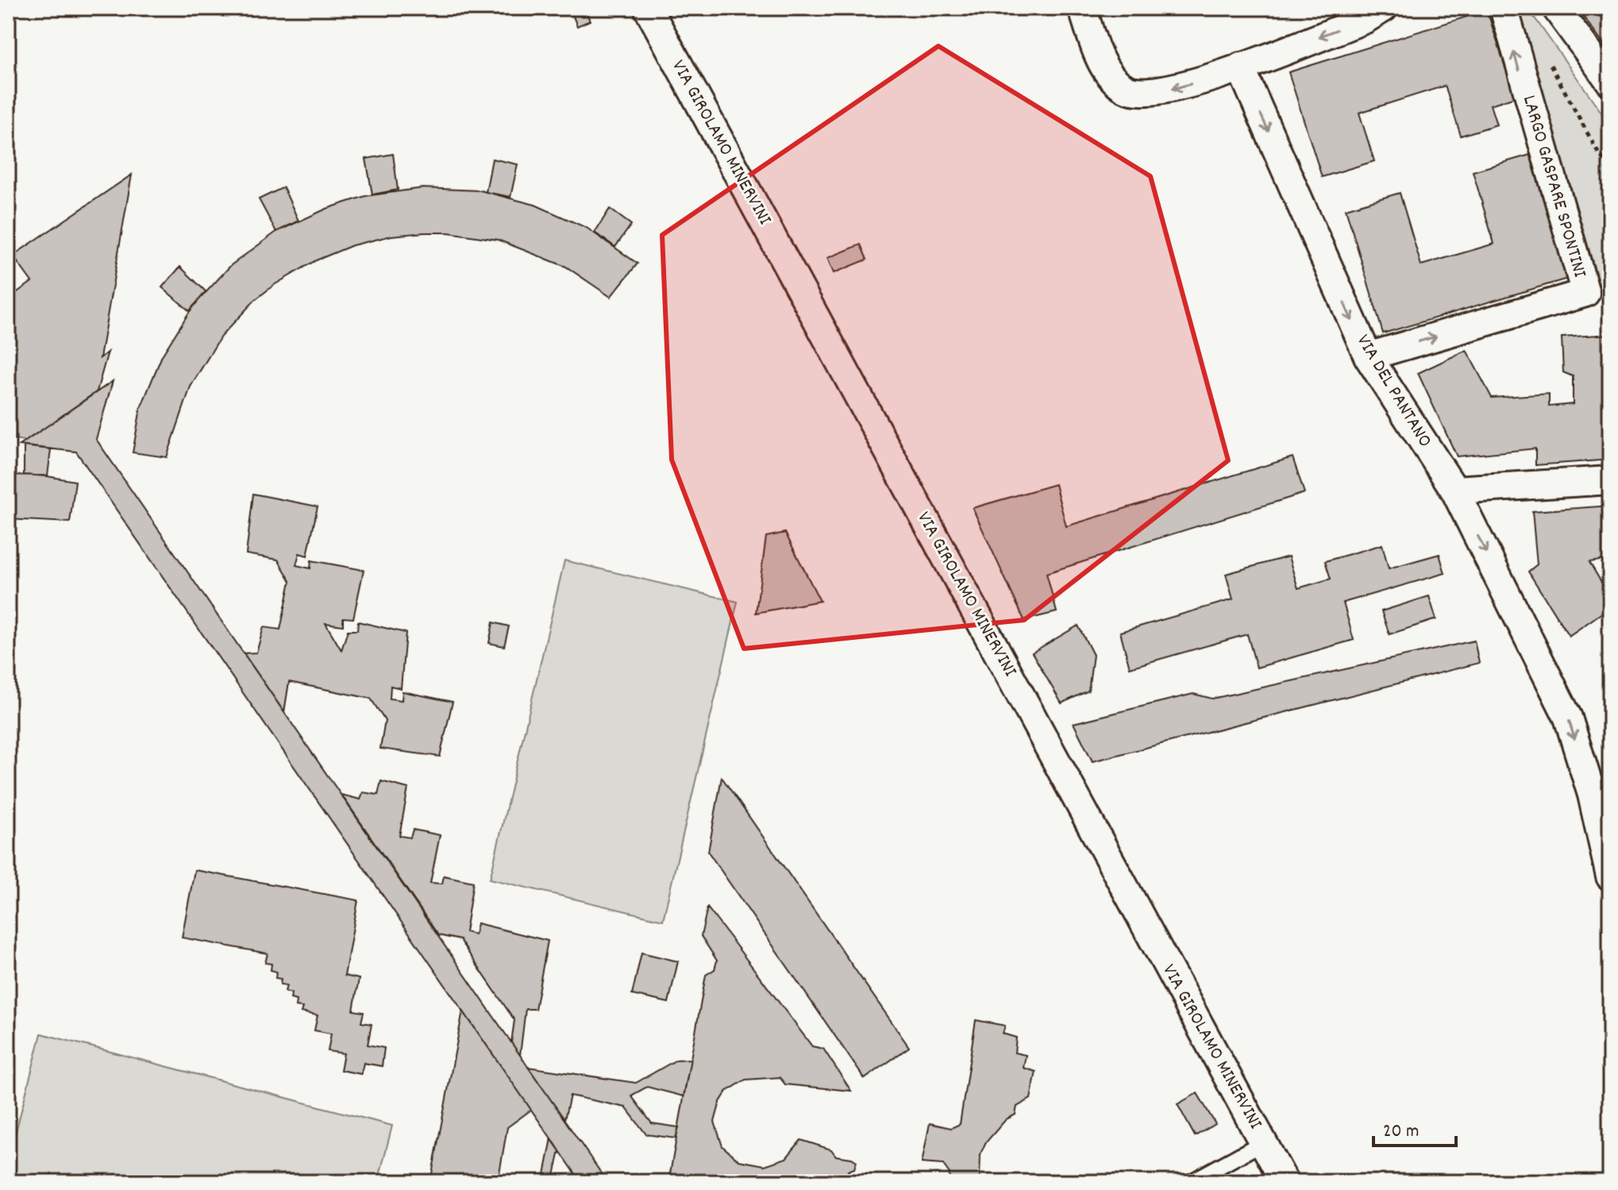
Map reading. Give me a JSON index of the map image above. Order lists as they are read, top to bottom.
{
  "streets": {
    "street": ["VIA GIROLAMO MINERVINI", "LARGO GASPARE SPONTINI", "VIA DEL PANTANO"]
  },
  "crossings": [
    ["LARGO GASPARE SPONTINI", "VIA DEL PANTANO"]
  ],
  "one_way": ["VIA DEL PANTANO"],
  "scale_bar": "20 m"
}
